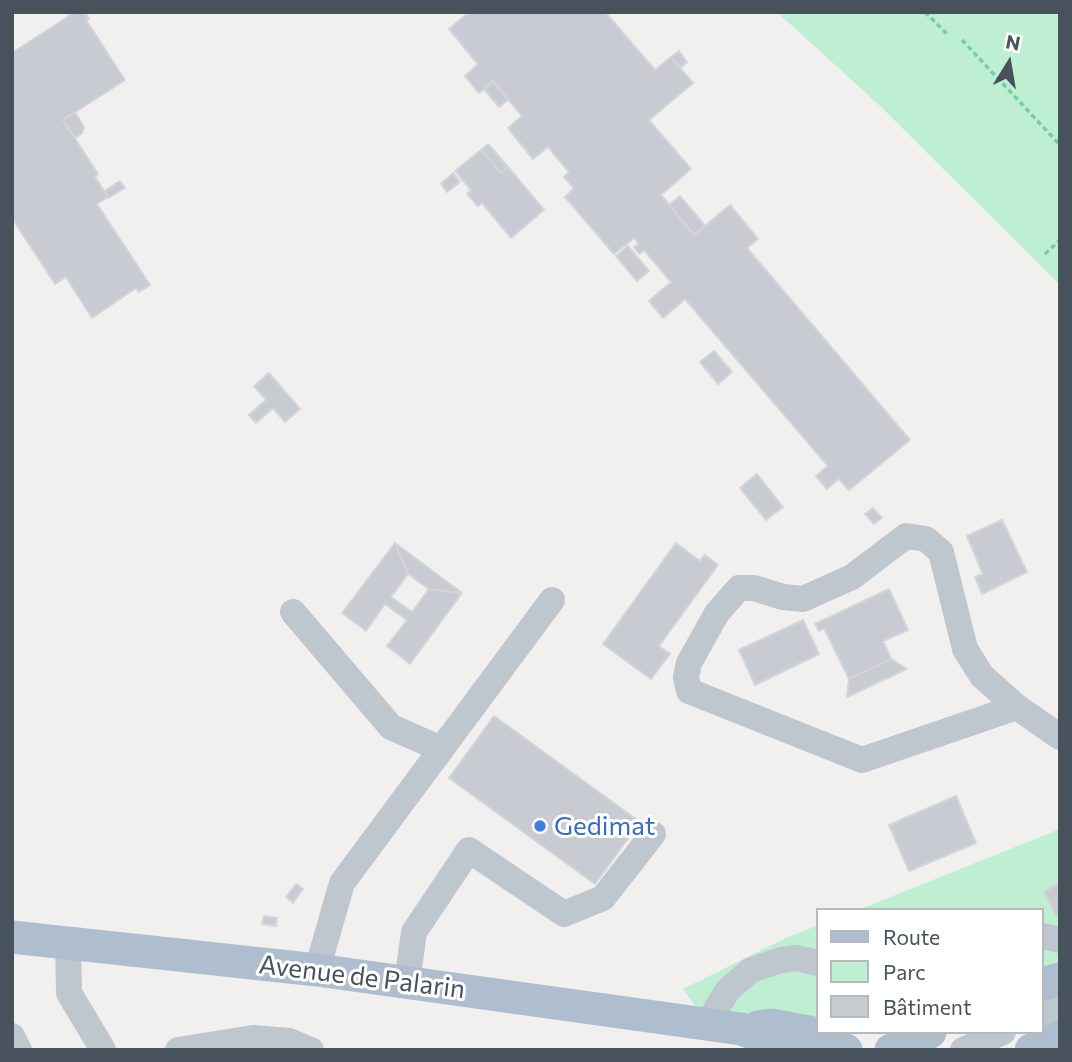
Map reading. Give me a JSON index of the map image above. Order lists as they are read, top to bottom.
{
  "streets": {
    "main road": ["Avenue de Palarin"]
  },
  "places": ["Gedimat"],
  "legend": ["Route", "Parc", "Bâtiment"],
  "north": "top"
}
